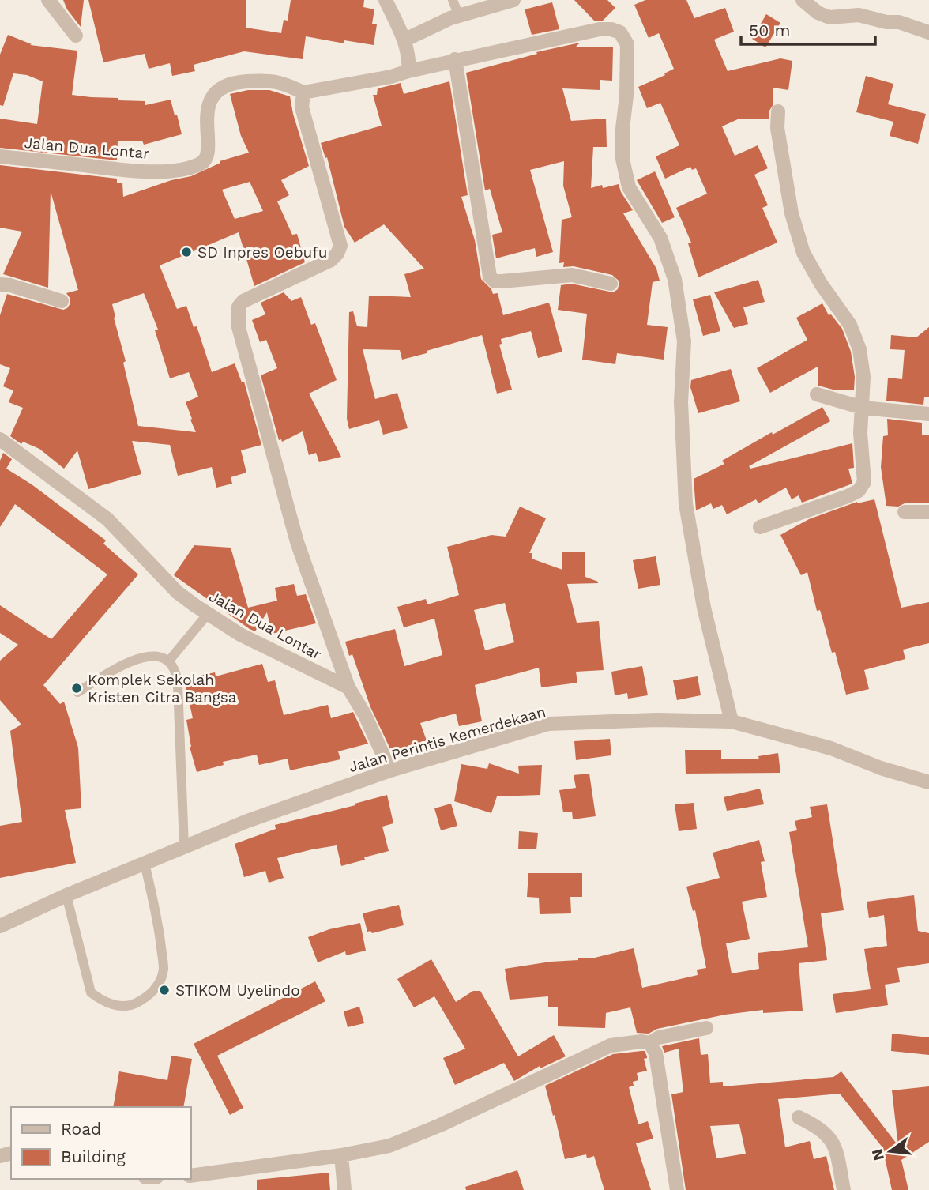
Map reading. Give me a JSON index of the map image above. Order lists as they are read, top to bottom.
{
  "streets": {
    "street": ["Jalan Dua Lontar", "Jalan Perintis Kemerdekaan"]
  },
  "places": ["SD Inpres Oebufu", "Komplek Sekolah Kristen Citra Bangsa", "STIKOM Uyelindo"],
  "legend": ["Road", "Building"],
  "scale_bar": "50 m",
  "north": "left"
}
